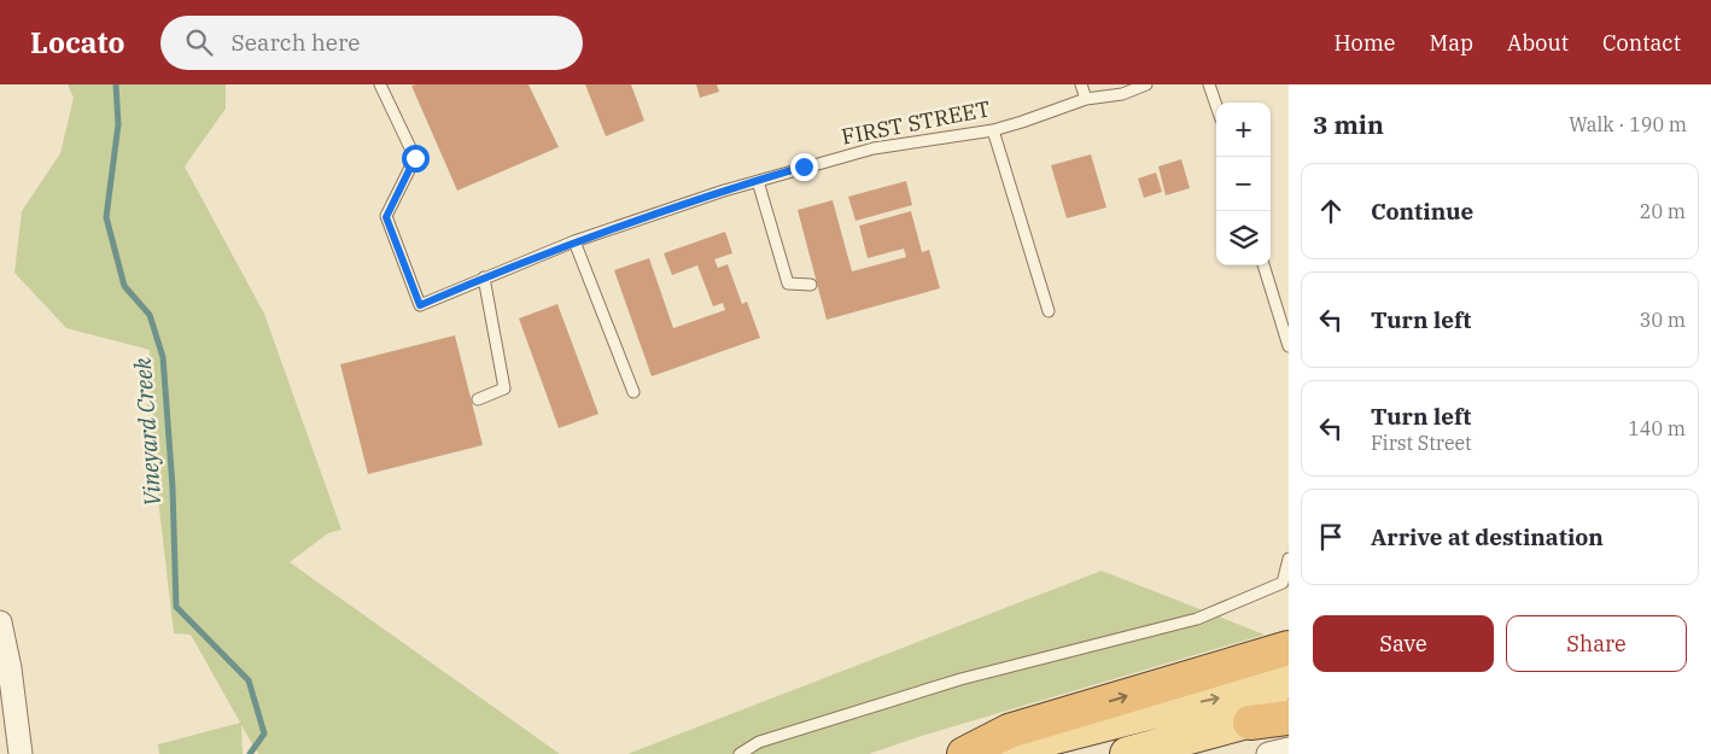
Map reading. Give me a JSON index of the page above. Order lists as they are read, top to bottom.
{
  "streets": {
    "lane": ["FIRST STREET"]
  },
  "water": ["Vineyard Creek"],
  "page": {
    "header": "Locato",
    "search": "Search here",
    "nav": [
      "Home",
      "Map",
      "About",
      "Contact"
    ],
    "heading": ["3 min", "Walk · 190 m"],
    "map_buttons": ["+", "−"],
    "list": [
      ["Continue", "20 m"],
      ["Turn left", "30 m"],
      ["Turn left", "First Street", "140 m"],
      "Arrive at destination"
    ],
    "buttons": ["Save", "Share"]
  }
}
